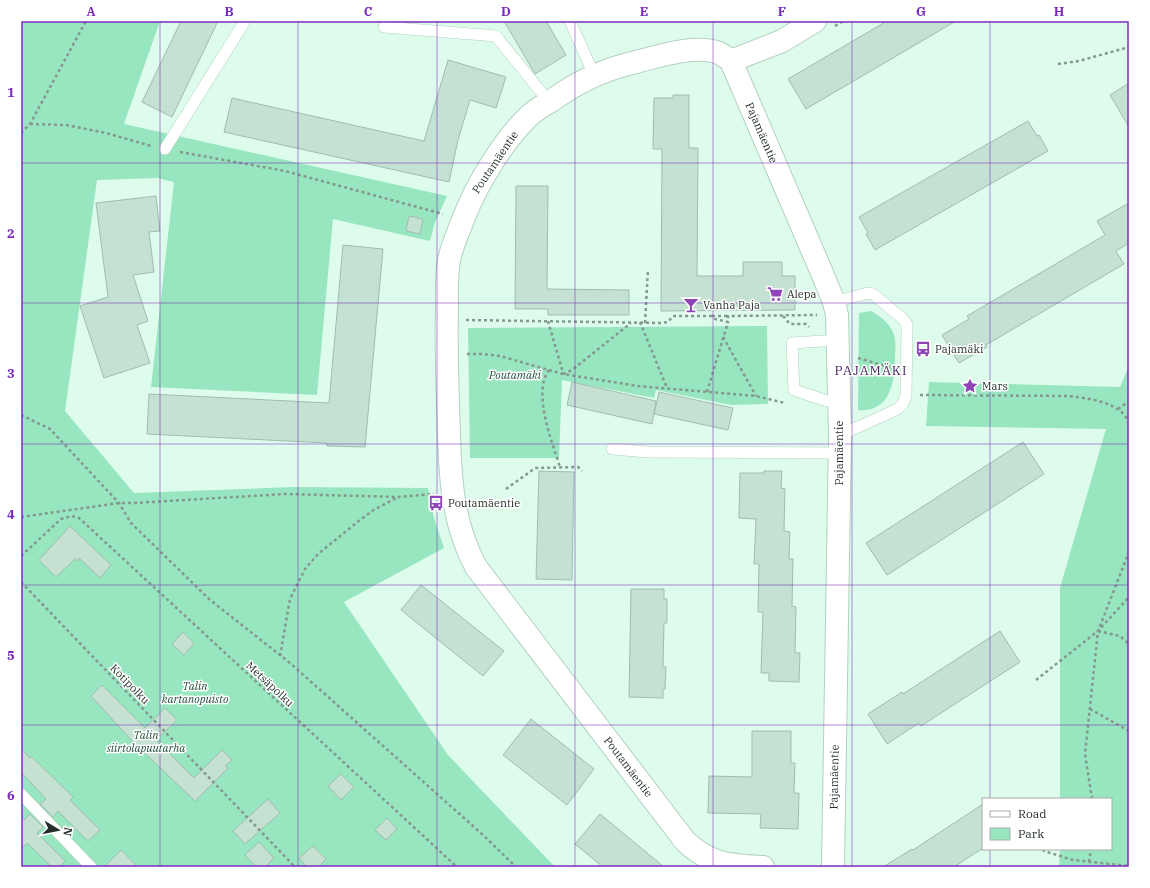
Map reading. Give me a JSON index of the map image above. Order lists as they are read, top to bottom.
{
  "streets": {
    "street": ["Pajamäentie", "Poutamäentie"],
    "path": ["Kotipolku", "Metsäpolku"]
  },
  "crossings": [
    ["Pajamäentie", "Poutamäentie"]
  ],
  "districts": ["PAJAMÄKI"],
  "parks": ["Poutamäki", "Talin kartanopuisto", "Talin siirtolapuutarha"],
  "places": {
    "supermarket": ["Alepa"],
    "bar": ["Vanha Paja"],
    "bus stop": ["Pajamäki", "Poutamäentie"],
    "place": ["Mars"]
  },
  "legend": ["Road", "Park"],
  "north": "right",
  "grid": {
    "columns": [
      "A",
      "B",
      "C",
      "D",
      "E",
      "F",
      "G",
      "H"
    ],
    "rows": [
      "1",
      "2",
      "3",
      "4",
      "5",
      "6"
    ]
  }
}
